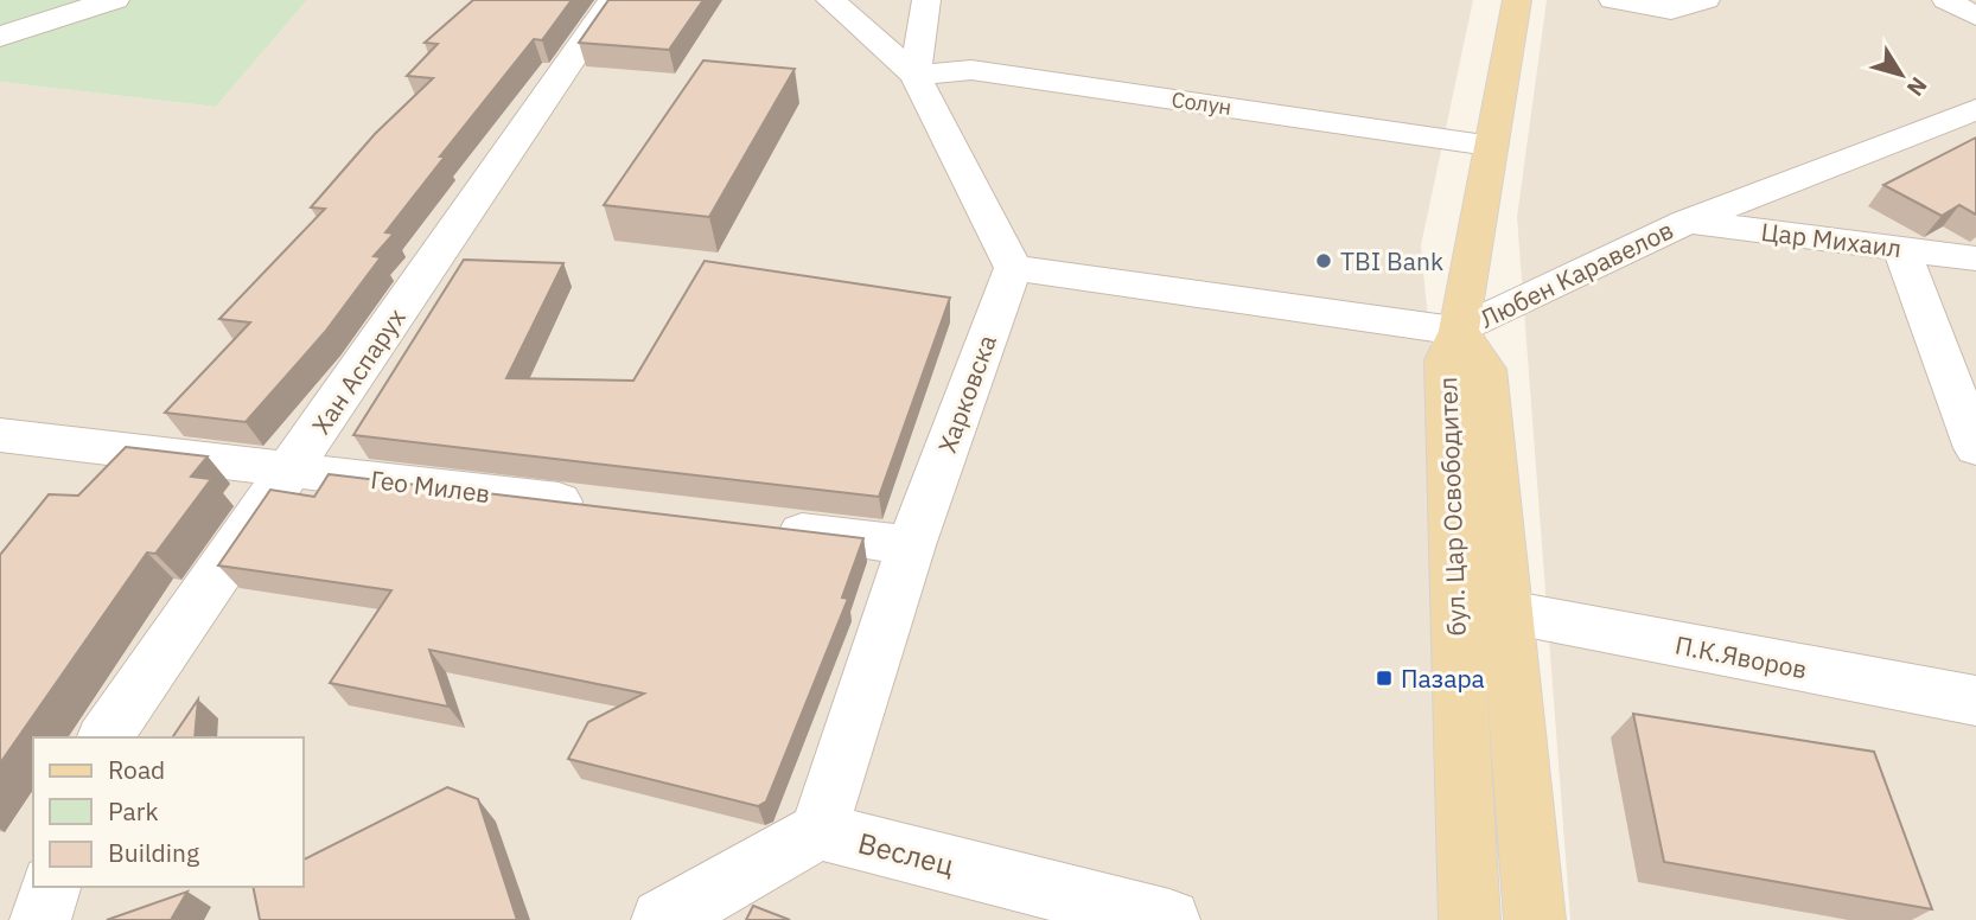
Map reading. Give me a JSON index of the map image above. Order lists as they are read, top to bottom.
{
  "streets": {
    "main road": ["бул. Цар Освободител"],
    "street": [
      "Солун",
      "Цар Михаил",
      "Любен Kаравелов",
      "Хан Аспарух",
      "Харковска",
      "Гео Милев",
      "П.К.Яворов",
      "Веслец"
    ]
  },
  "crossings": [
    ["Солун", "бул. Цар Освободител"],
    ["Цар Михаил", "Любен Kаравелов"],
    ["Любен Kаравелов", "Харковска"],
    ["Любен Kаравелов", "бул. Цар Освободител"],
    ["Хан Аспарух", "Гео Милев"],
    ["Харковска", "Веслец"]
  ],
  "places": {
    "other": ["TBI Bank"],
    "transit": ["Пазара"]
  },
  "legend": ["Road", "Park", "Building"],
  "north": "bottom right"
}
